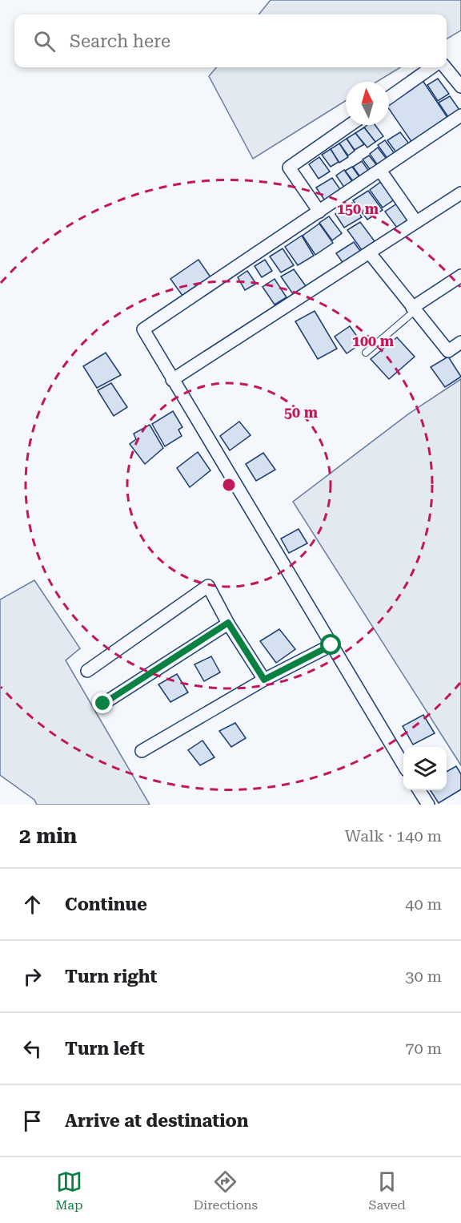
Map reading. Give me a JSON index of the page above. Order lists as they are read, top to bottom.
{
  "north": "top",
  "page": {
    "search": "Search here",
    "heading": ["2 min", "Walk · 140 m"],
    "list": [
      ["Continue", "40 m"],
      ["Turn right", "30 m"],
      ["Turn left", "70 m"],
      "Arrive at destination"
    ],
    "nav": ["Map", "Directions", "Saved"]
  },
  "rings": ["150 m", "100 m", "50 m"]
}
